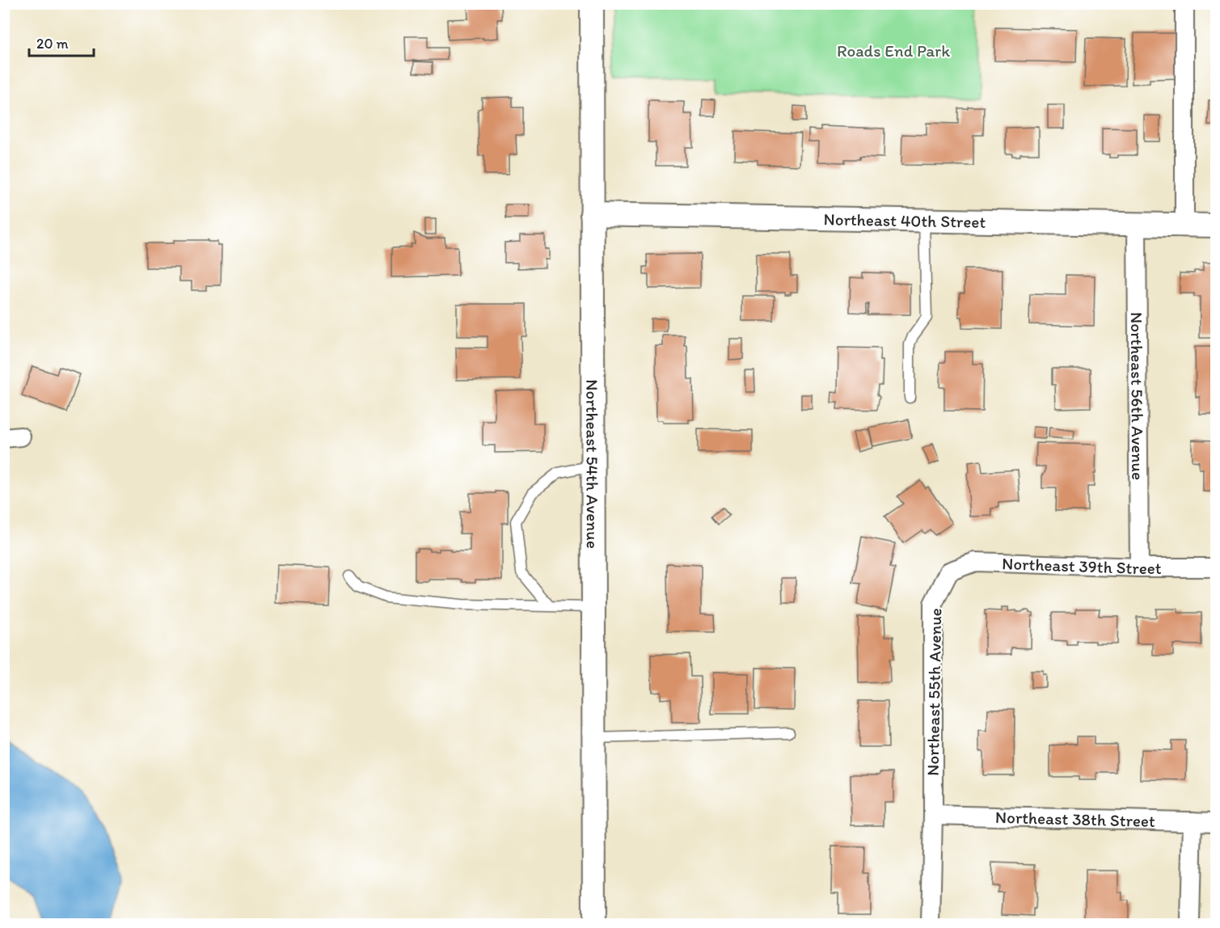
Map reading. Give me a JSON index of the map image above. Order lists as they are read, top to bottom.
{
  "streets": {
    "street": [
      "Northeast 40th Street",
      "Northeast 56th Avenue",
      "Northeast 54th Avenue",
      "Northeast 39th Street",
      "Northeast 55th Avenue",
      "Northeast 38th Street"
    ]
  },
  "crossings": [
    ["Northeast 40th Street", "Northeast 56th Avenue"],
    ["Northeast 40th Street", "Northeast 54th Avenue"],
    ["Northeast 56th Avenue", "Northeast 39th Street"],
    ["Northeast 39th Street", "Northeast 55th Avenue"],
    ["Northeast 55th Avenue", "Northeast 38th Street"]
  ],
  "parks": ["Roads End Park"],
  "scale_bar": "20 m"
}
